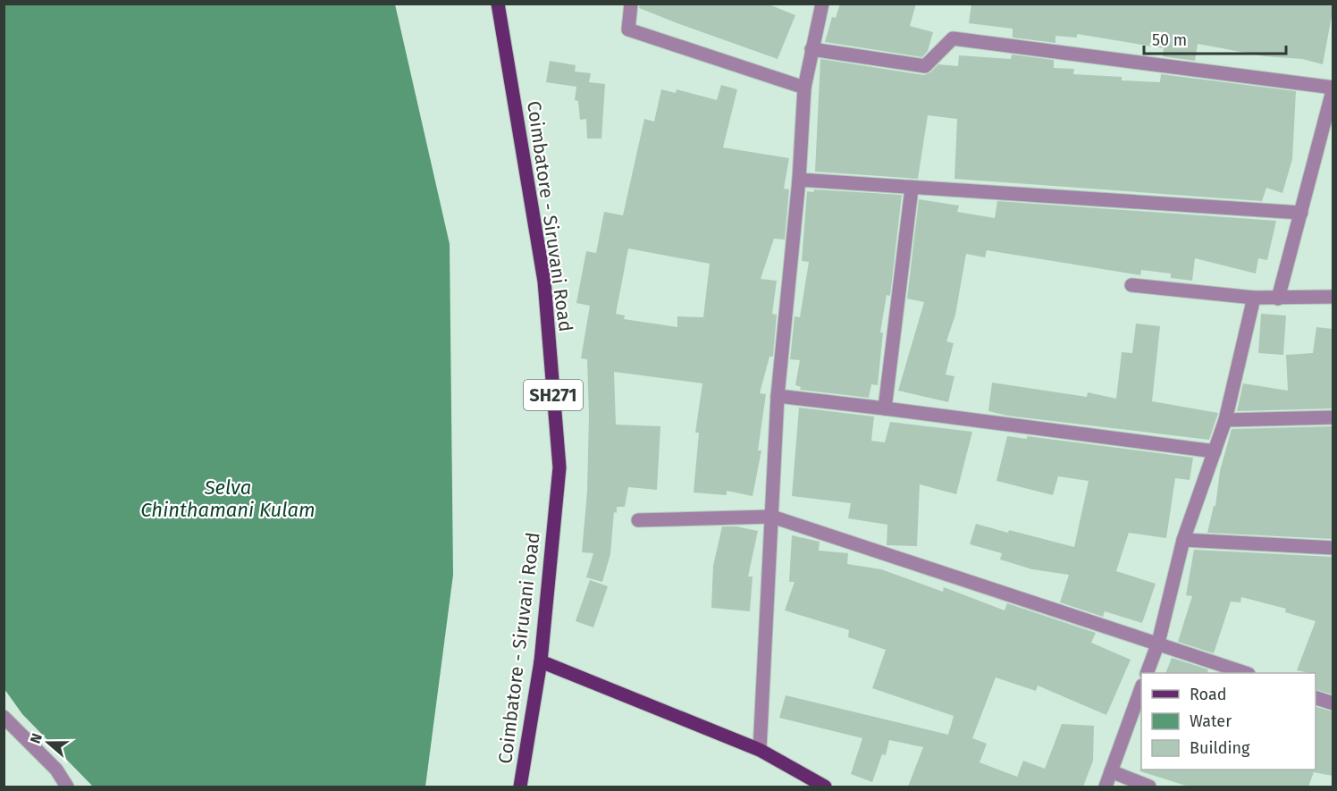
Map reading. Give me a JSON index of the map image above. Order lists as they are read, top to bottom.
{
  "streets": {
    "main road": ["Coimbatore - Siruvani Road", "SH271"]
  },
  "water": ["Selva Chinthamani Kulam"],
  "legend": ["Road", "Water", "Building"],
  "scale_bar": "50 m",
  "north": "left"
}
